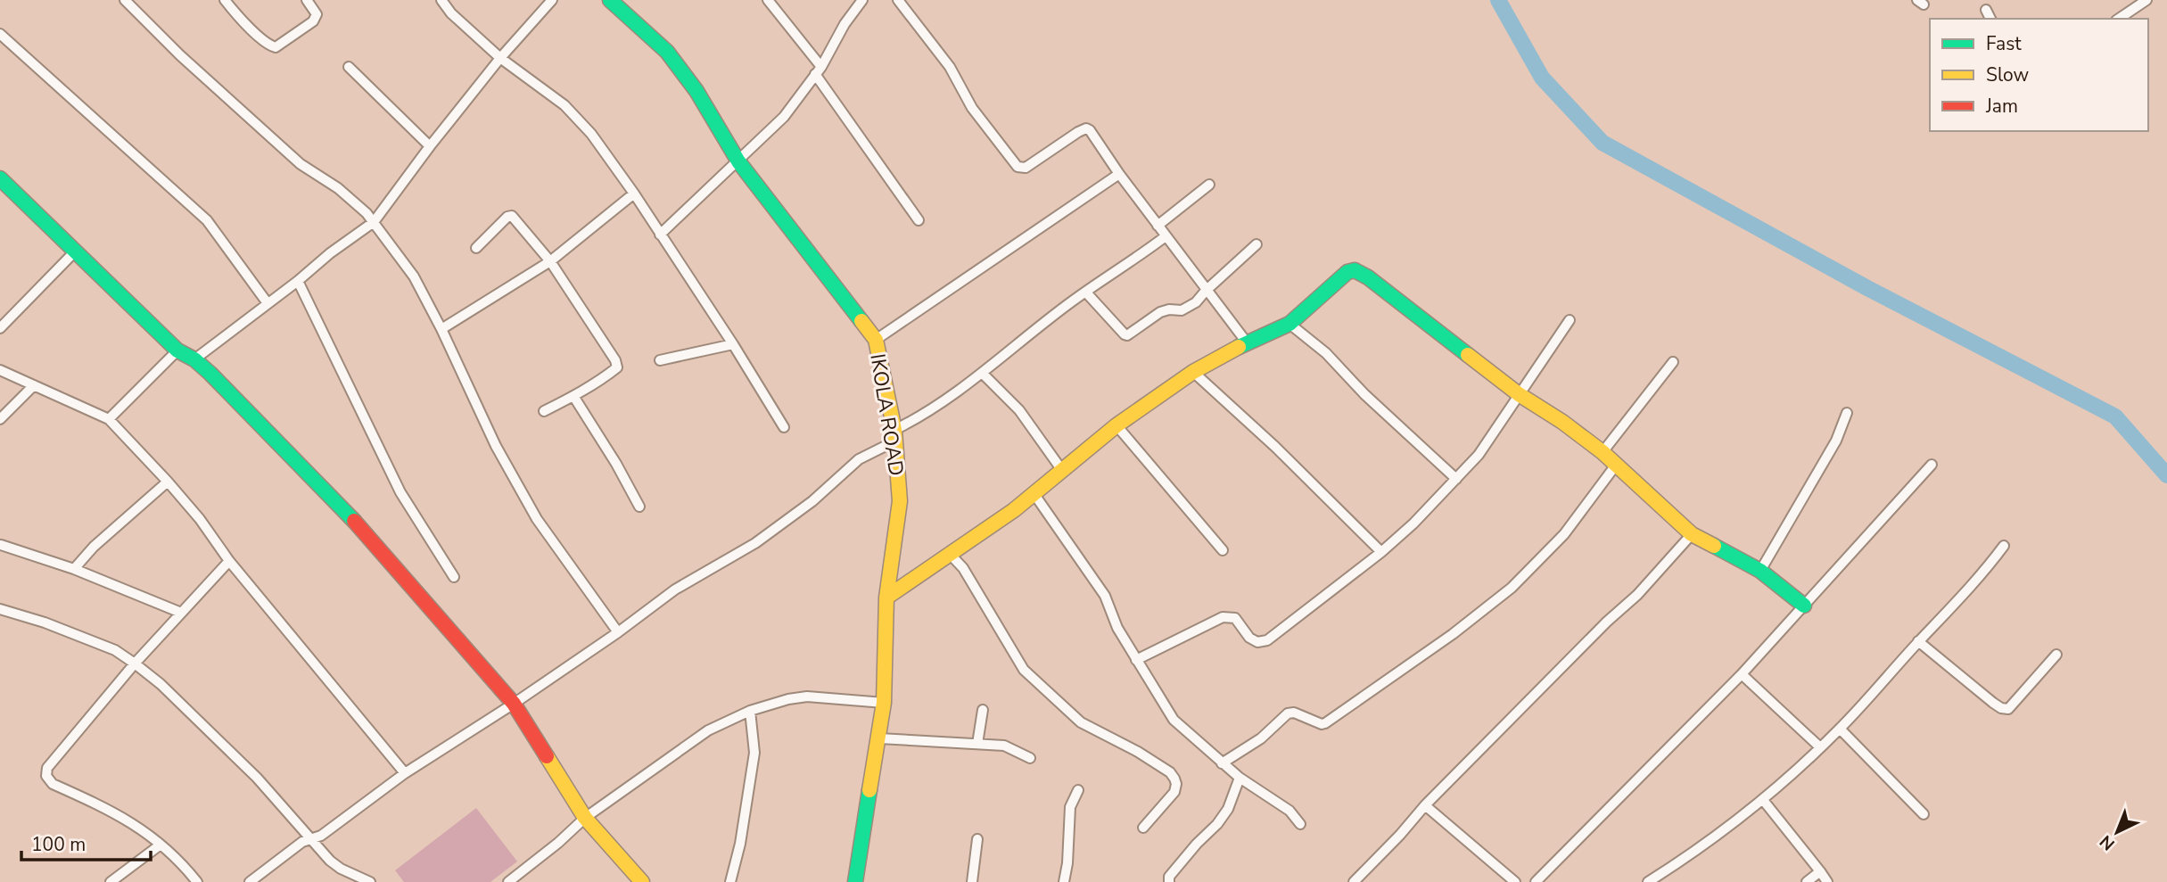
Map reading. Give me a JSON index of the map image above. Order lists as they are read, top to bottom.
{
  "streets": {
    "street": ["IKOLA ROAD"]
  },
  "legend": ["Fast", "Slow", "Jam"],
  "scale_bar": "100 m",
  "north": "bottom left"
}
